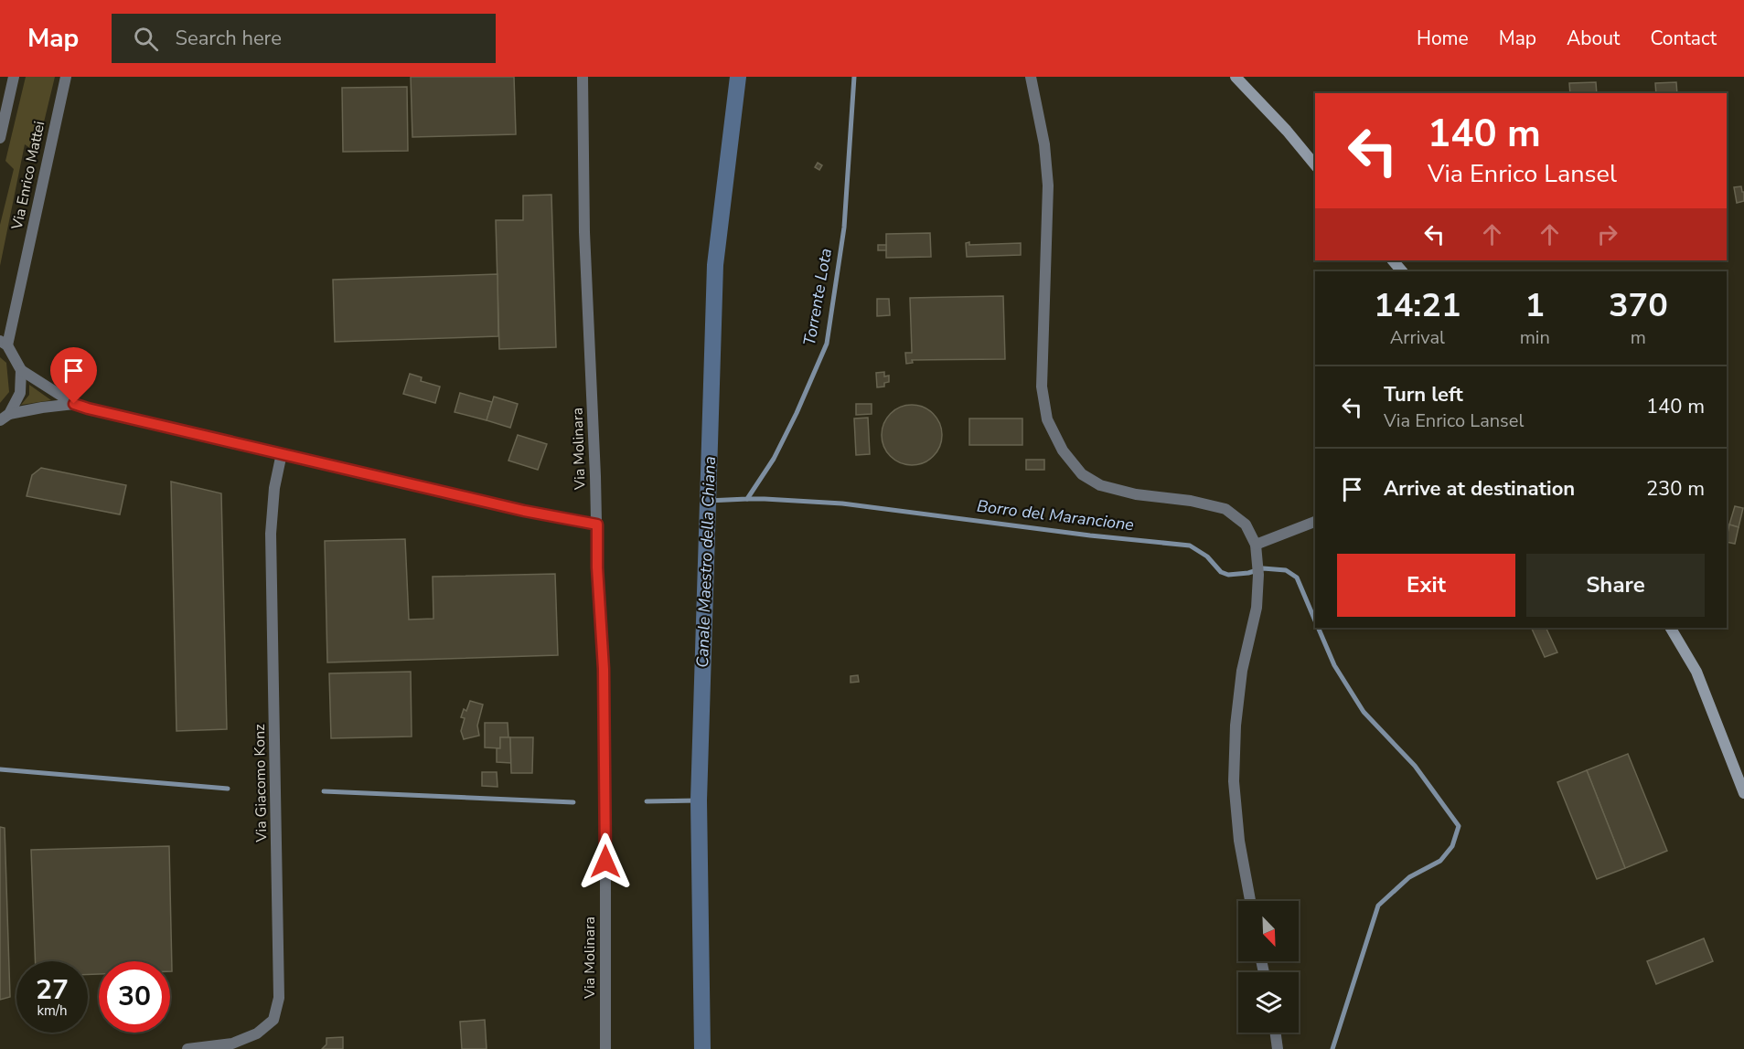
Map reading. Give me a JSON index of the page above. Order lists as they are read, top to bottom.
{
  "streets": {
    "street": ["Via Enrico Mattei", "Via Molinara", "Via Giacomo Konz"]
  },
  "water": ["Torrente Lota", "Borro del Marancione", "Canale Maestro della Chiana"],
  "north": "bottom right",
  "page": {
    "header": "Map",
    "search": "Search here",
    "nav": [
      "Home",
      "Map",
      "About",
      "Contact"
    ],
    "turn": ["140 m", "Via Enrico Lansel"],
    "eta": [
      "14:21",
      "Arrival",
      "1",
      "min",
      "370",
      "m"
    ],
    "list": [
      {
        "name": "Turn left",
        "note": "Via Enrico Lansel",
        "value": "140 m"
      },
      {
        "name": "Arrive at destination",
        "value": "230 m"
      }
    ],
    "buttons": ["Exit", "Share"],
    "speed": "27 km/h",
    "limit": "30"
  }
}
